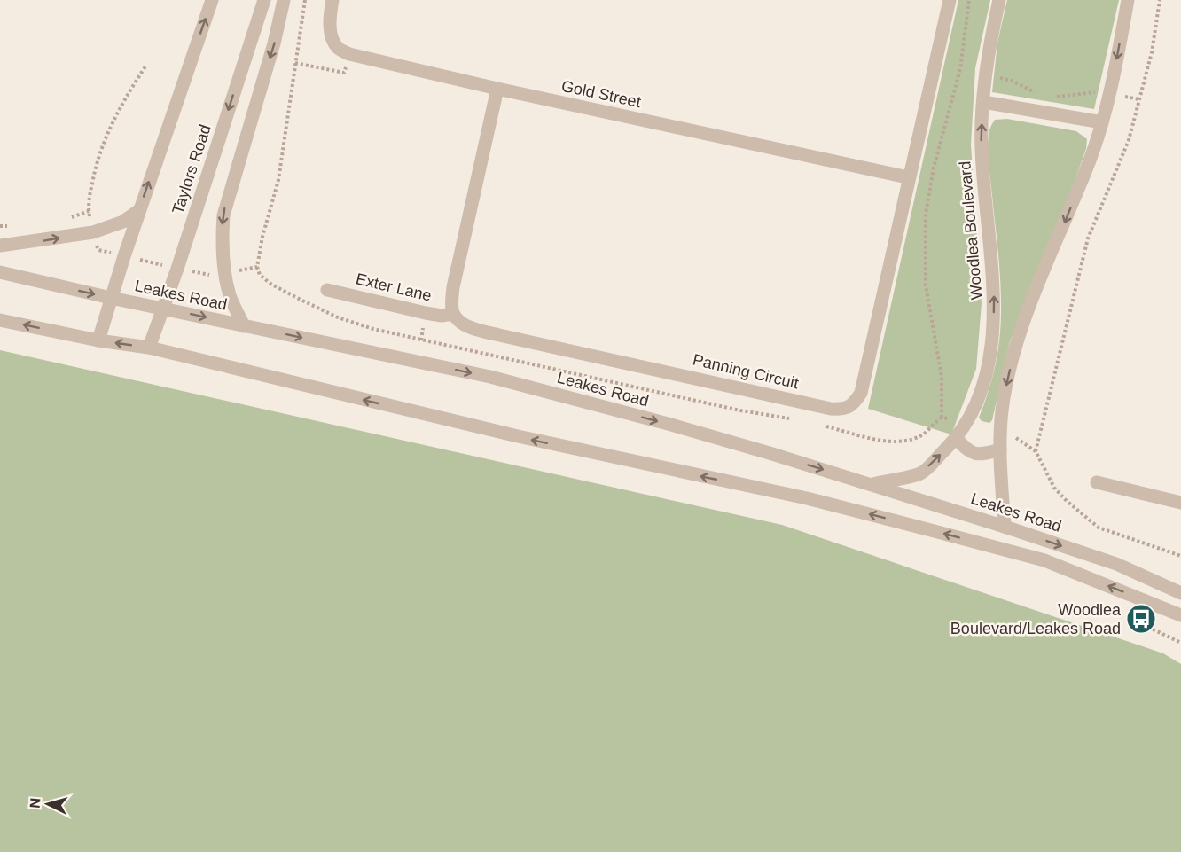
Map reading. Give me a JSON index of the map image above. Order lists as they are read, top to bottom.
{
  "streets": {
    "street": [
      "Gold Street",
      "Taylors Road",
      "Woodlea Boulevard",
      "Exter Lane",
      "Leakes Road",
      "Panning Circuit"
    ]
  },
  "crossings": [
    ["Gold Street", "Panning Circuit"],
    ["Taylors Road", "Leakes Road"],
    ["Woodlea Boulevard", "Leakes Road"],
    ["Exter Lane", "Panning Circuit"]
  ],
  "places": {
    "bus stop": ["Woodlea Boulevard/Leakes Road"]
  },
  "north": "left"
}
